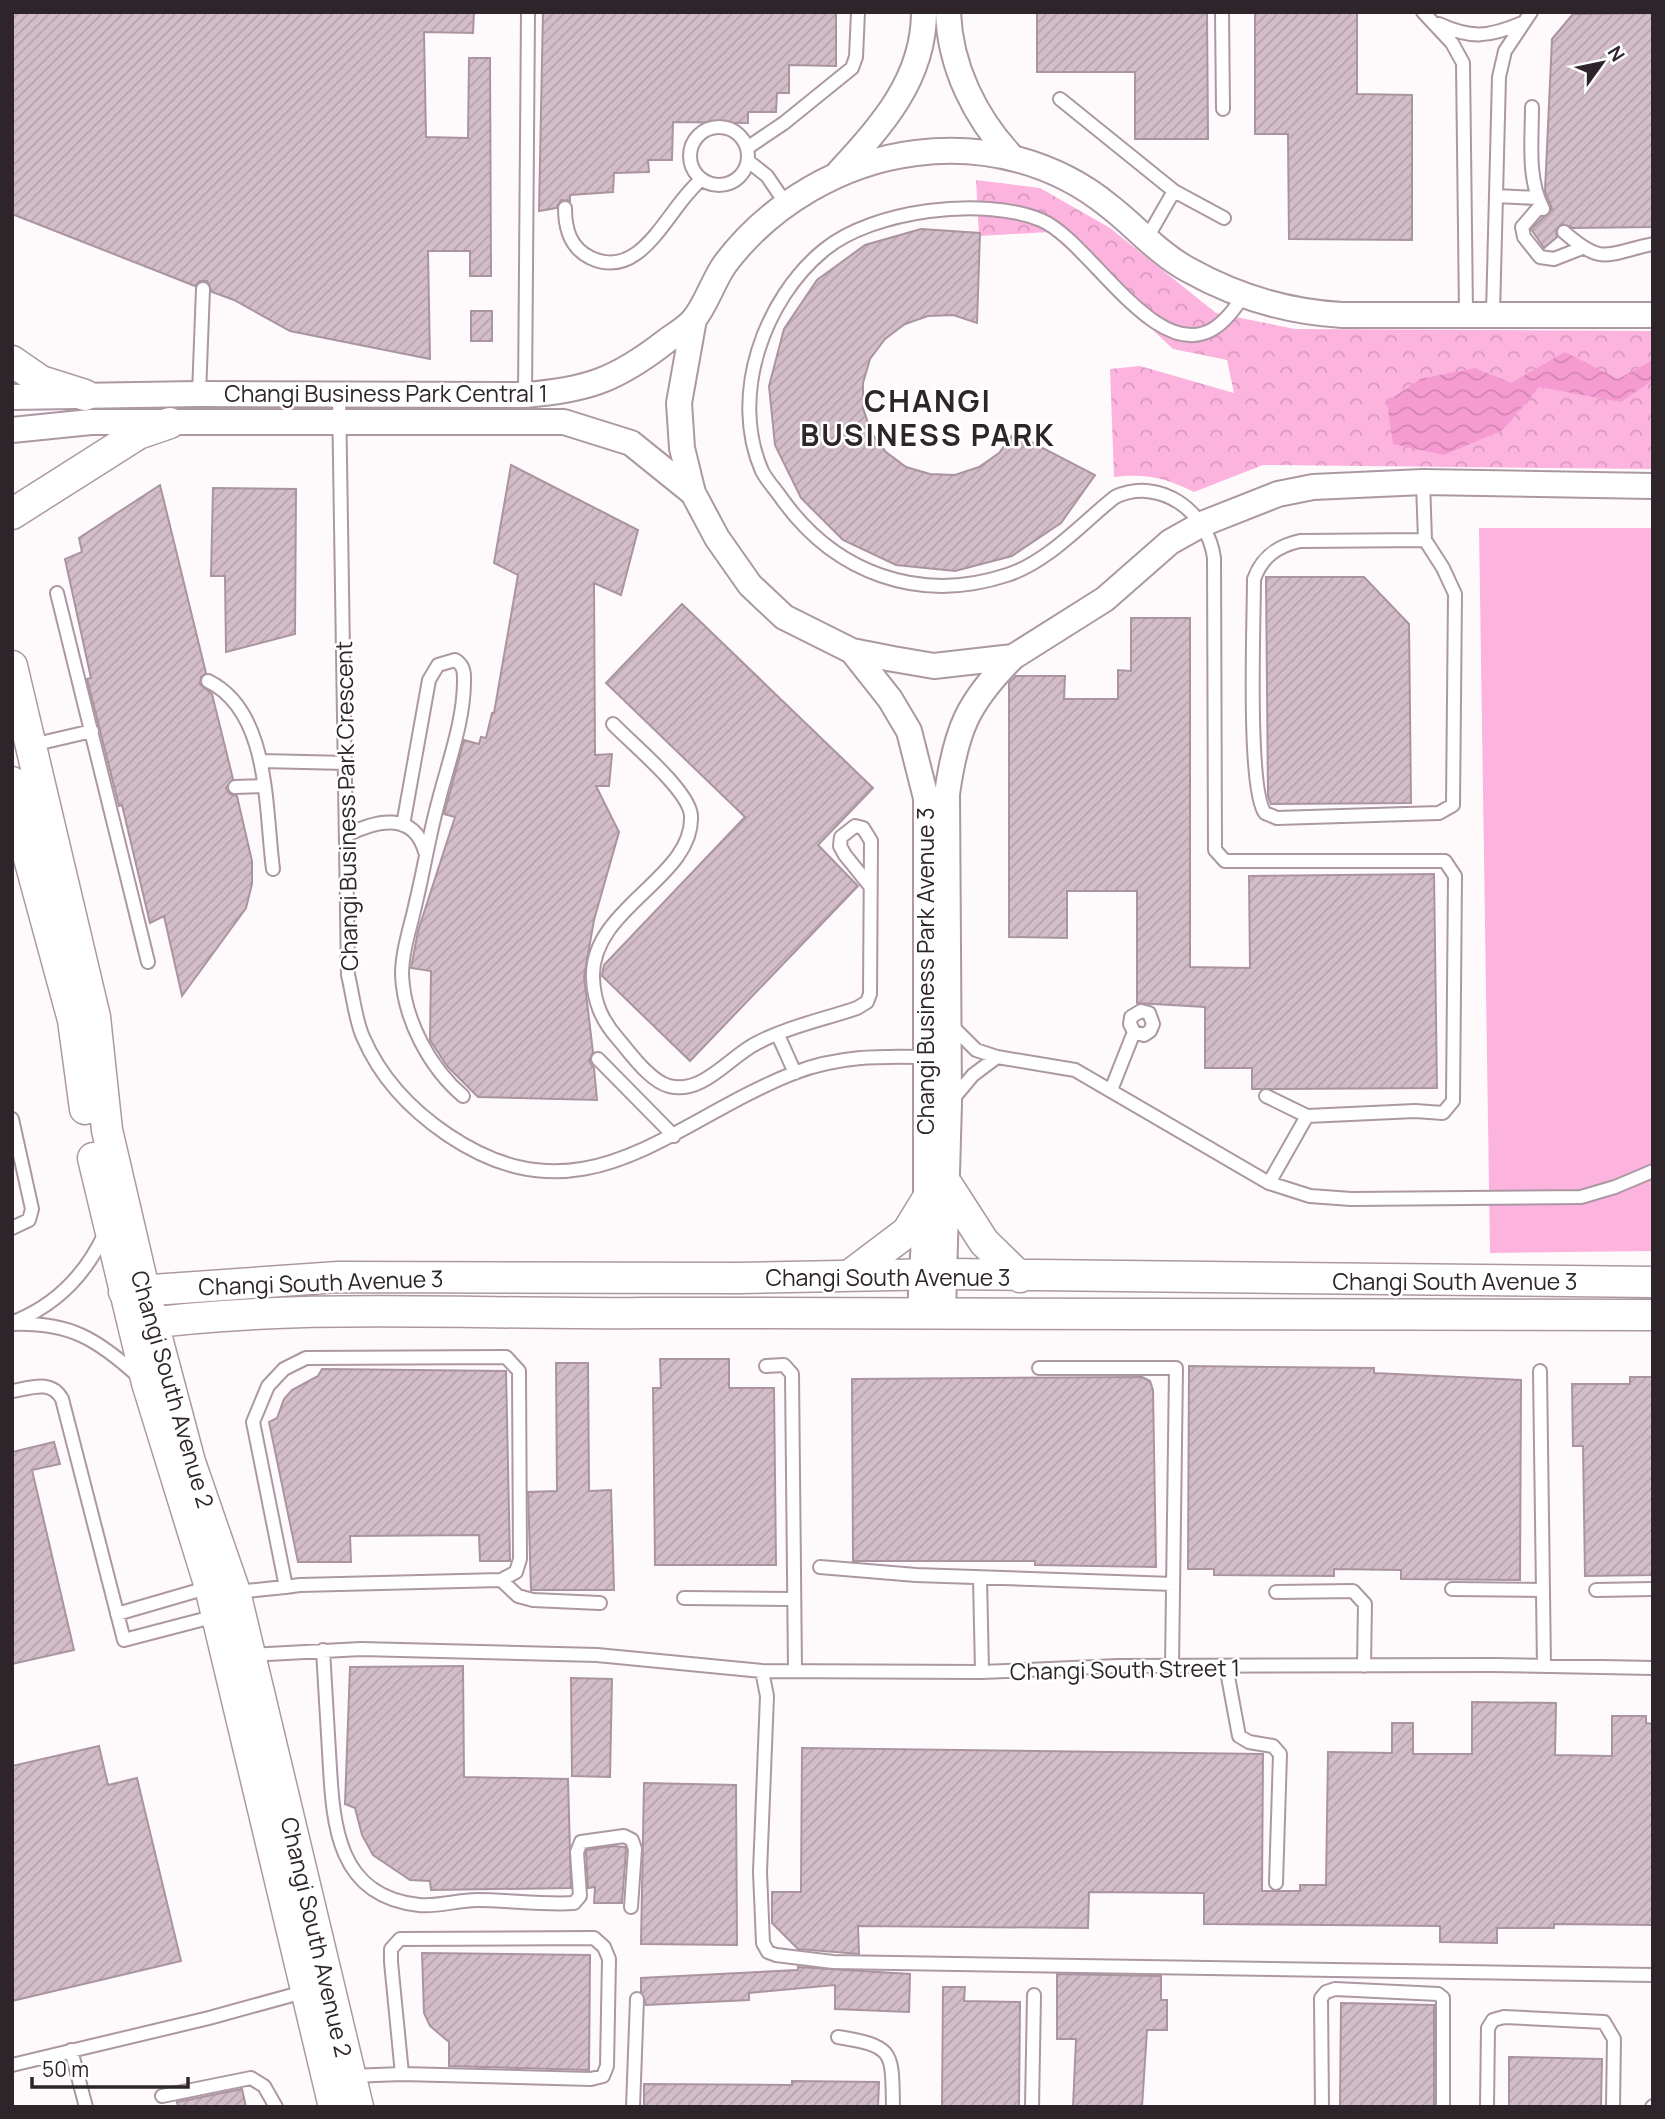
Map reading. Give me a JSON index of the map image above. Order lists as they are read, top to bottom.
{
  "streets": {
    "street": [
      "Changi Business Park Central 1",
      "Changi Business Park Avenue 3",
      "Changi South Avenue 3",
      "Changi South Avenue 2"
    ],
    "lane": ["Changi Business Park Crescent", "Changi South Street 1"]
  },
  "crossings": [
    ["Changi Business Park Central 1", "Changi Business Park Crescent"],
    ["Changi Business Park Crescent", "Changi Business Park Avenue 3"],
    ["Changi Business Park Avenue 3", "Changi South Avenue 3"],
    ["Changi South Avenue 3", "Changi South Avenue 2"],
    ["Changi South Avenue 2", "Changi South Street 1"]
  ],
  "districts": ["CHANGI BUSINESS PARK"],
  "scale_bar": "50 m",
  "north": "top right"
}
